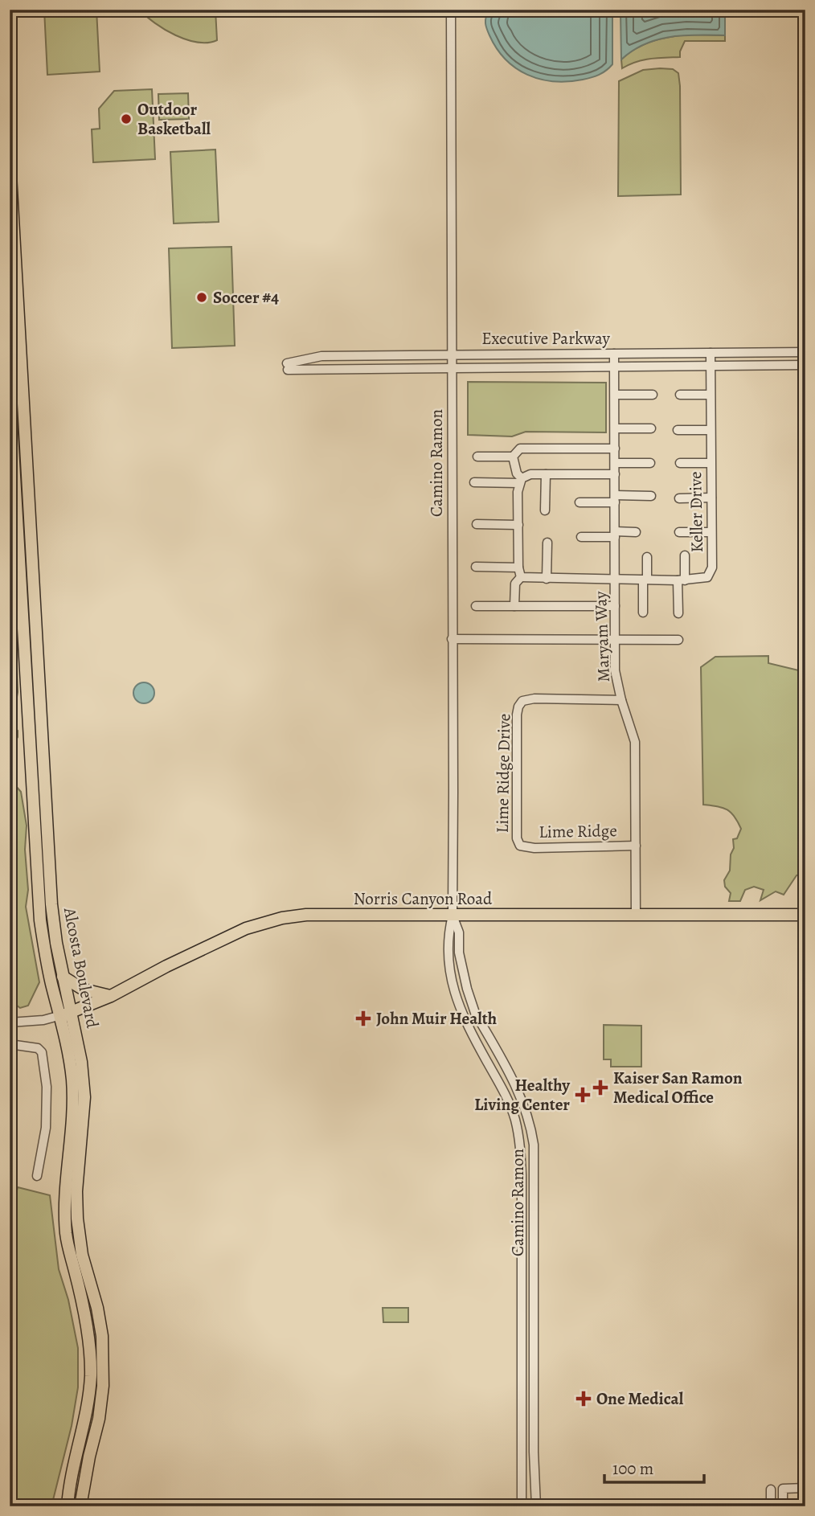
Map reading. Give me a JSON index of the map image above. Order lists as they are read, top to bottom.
{
  "streets": {
    "main road": ["Norris Canyon Road", "Alcosta Boulevard"],
    "street": [
      "Executive Parkway",
      "Camino Ramon",
      "Keller Drive",
      "Maryam Way",
      "Lime Ridge Drive",
      "Lime Ridge"
    ]
  },
  "crossings": [
    ["Executive Parkway", "Camino Ramon"],
    ["Executive Parkway", "Keller Drive"],
    ["Executive Parkway", "Maryam Way"],
    ["Camino Ramon", "Norris Canyon Road"],
    ["Keller Drive", "Maryam Way"],
    ["Maryam Way", "Lime Ridge Drive"],
    ["Maryam Way", "Lime Ridge"],
    ["Maryam Way", "Norris Canyon Road"],
    ["Lime Ridge Drive", "Lime Ridge"],
    ["Norris Canyon Road", "Alcosta Boulevard"]
  ],
  "places": {
    "other": ["Outdoor Basketball", "Soccer #4"],
    "health": [
      "John Muir Health",
      "Kaiser San Ramon Medical Office",
      "Healthy Living Center",
      "One Medical"
    ]
  },
  "scale_bar": "100 m"
}
